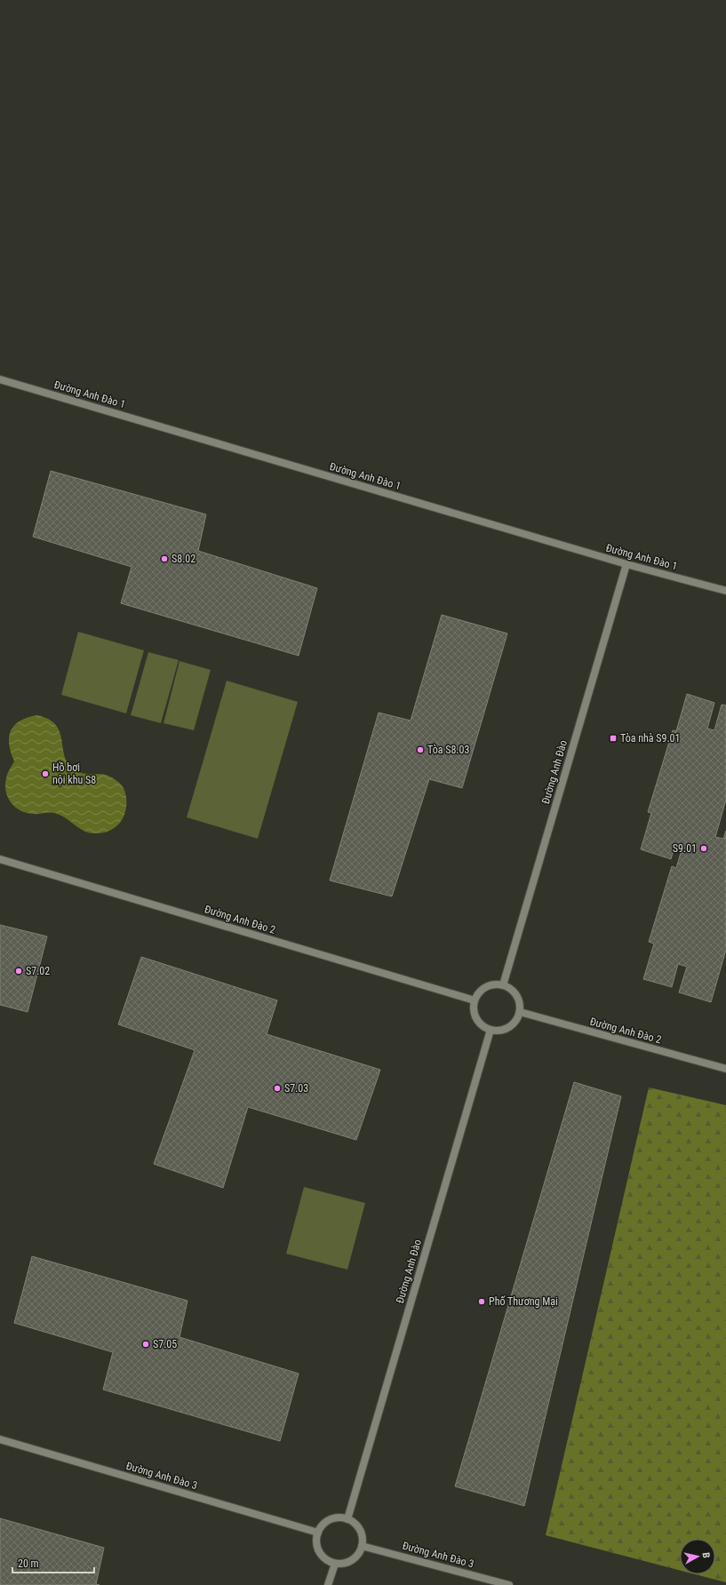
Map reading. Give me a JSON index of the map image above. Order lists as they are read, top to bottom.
{
  "streets": {
    "street": [
      "Đường Anh Đào 1",
      "Đường Anh Đào",
      "Đường Anh Đào 2",
      "Đường Anh Đào 3"
    ]
  },
  "crossings": [
    ["Đường Anh Đào 1", "Đường Anh Đào"],
    ["Đường Anh Đào", "Đường Anh Đào 2"],
    ["Đường Anh Đào", "Đường Anh Đào 3"]
  ],
  "places": {
    "other": [
      "S8.02",
      "Tòa S8.03",
      "Hồ bơi nội khu S8",
      "S9.01",
      "S7.02",
      "S7.03",
      "Phố Thương Mại",
      "S7.05"
    ],
    "transit": ["Tòa nhà S9.01"]
  },
  "scale_bar": "20 m",
  "north": "right"
}
